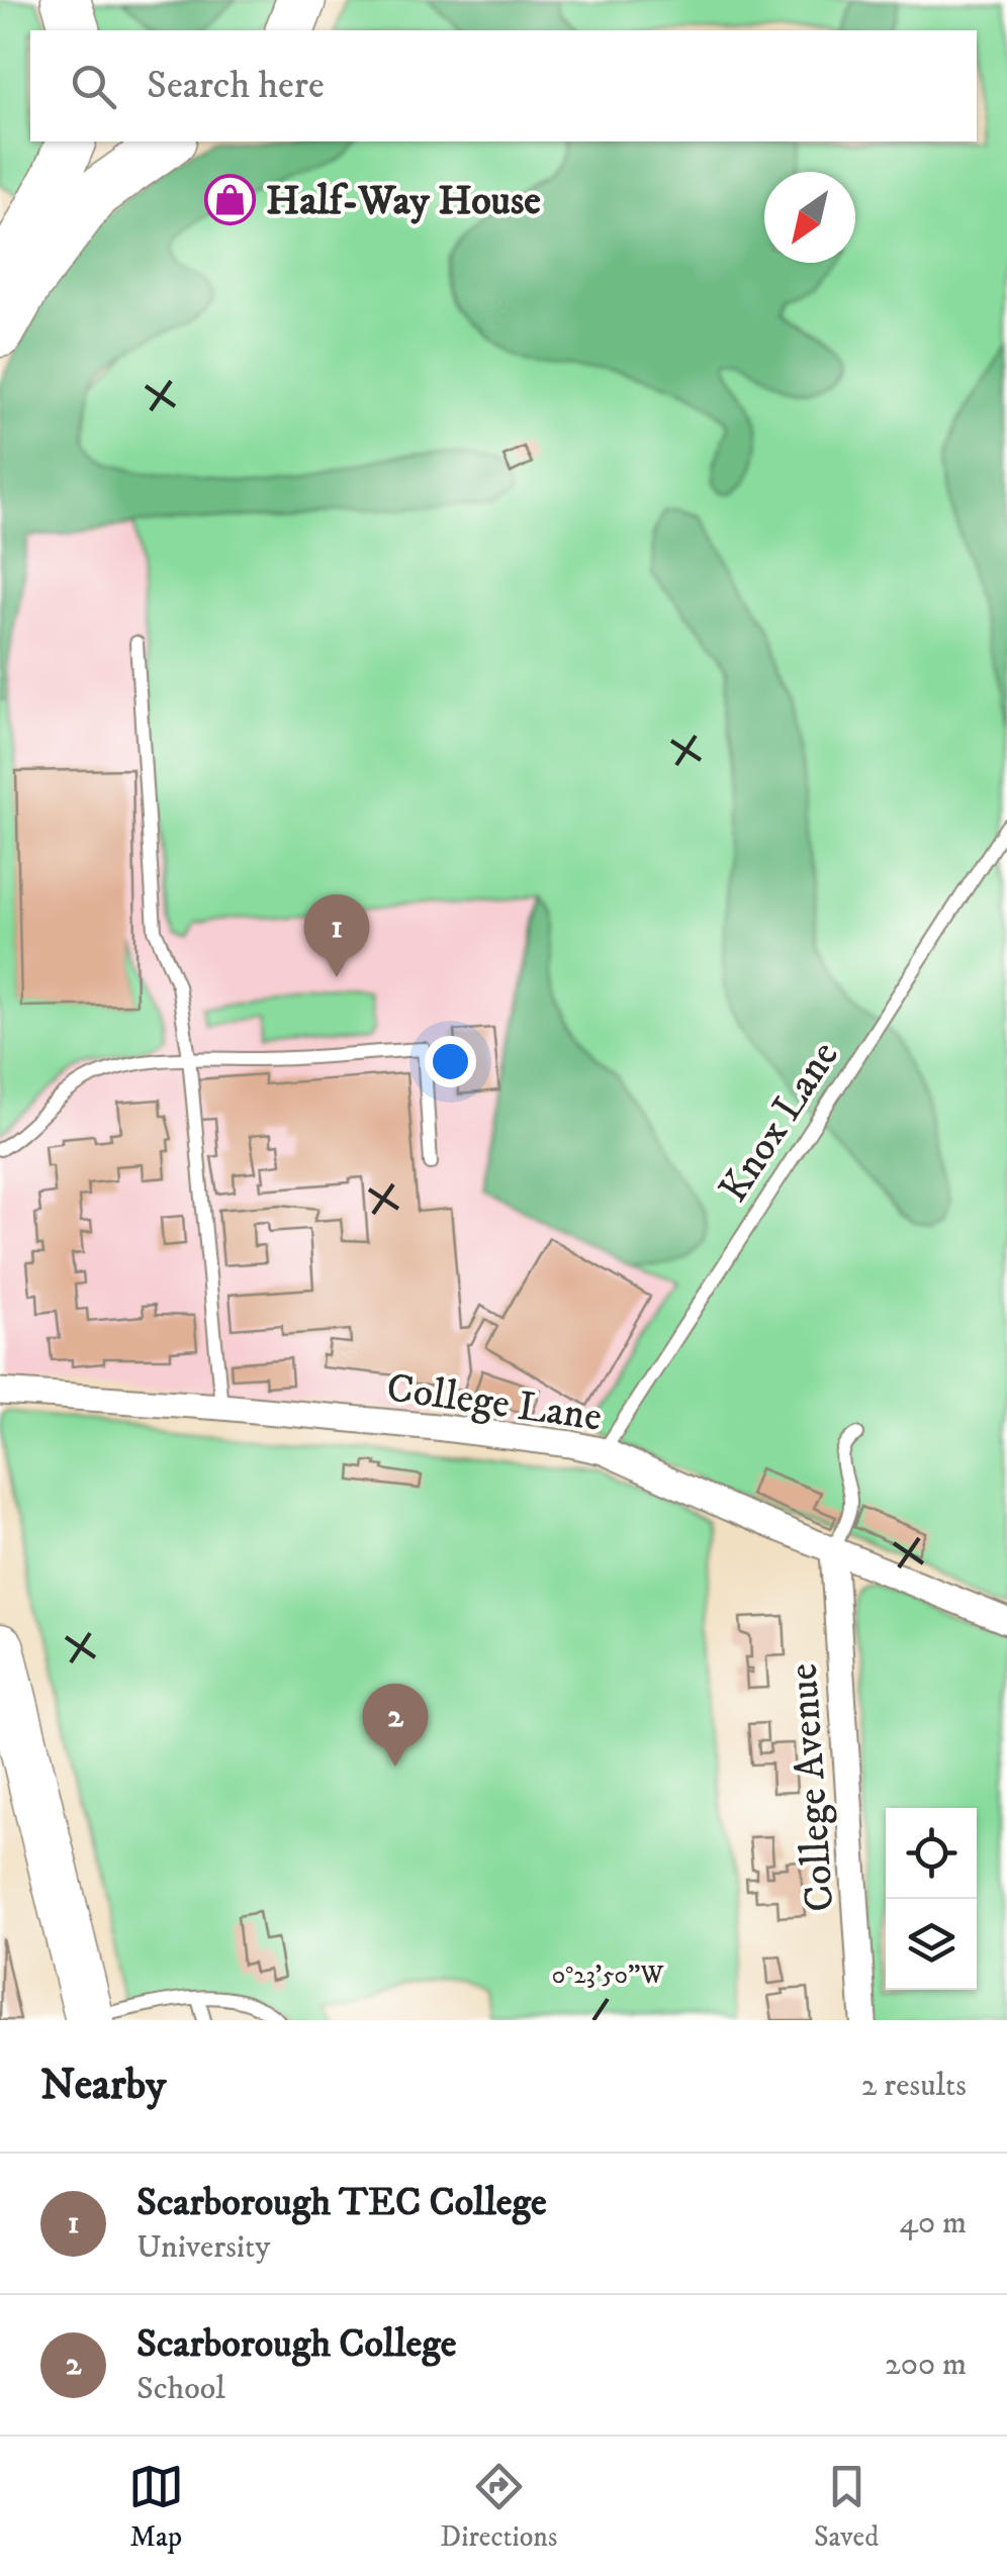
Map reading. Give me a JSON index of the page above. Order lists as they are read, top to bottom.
{
  "streets": {
    "street": ["College Lane", "College Avenue"],
    "lane": ["Knox Lane"]
  },
  "crossings": [
    ["Knox Lane", "College Lane"],
    ["College Lane", "College Avenue"]
  ],
  "places": {
    "shop": ["Half-Way House"]
  },
  "north": "bottom left",
  "page": {
    "search": "Search here",
    "pins": ["1", "2"],
    "heading": ["Nearby", "2 results"],
    "list": [
      {
        "mark": "1",
        "name": "Scarborough TEC College",
        "note": "University",
        "value": "40 m"
      },
      {
        "mark": "2",
        "name": "Scarborough College",
        "note": "School",
        "value": "200 m"
      }
    ],
    "nav": ["Map", "Directions", "Saved"]
  },
  "coordinates": ["0°23'50\"W"]
}
